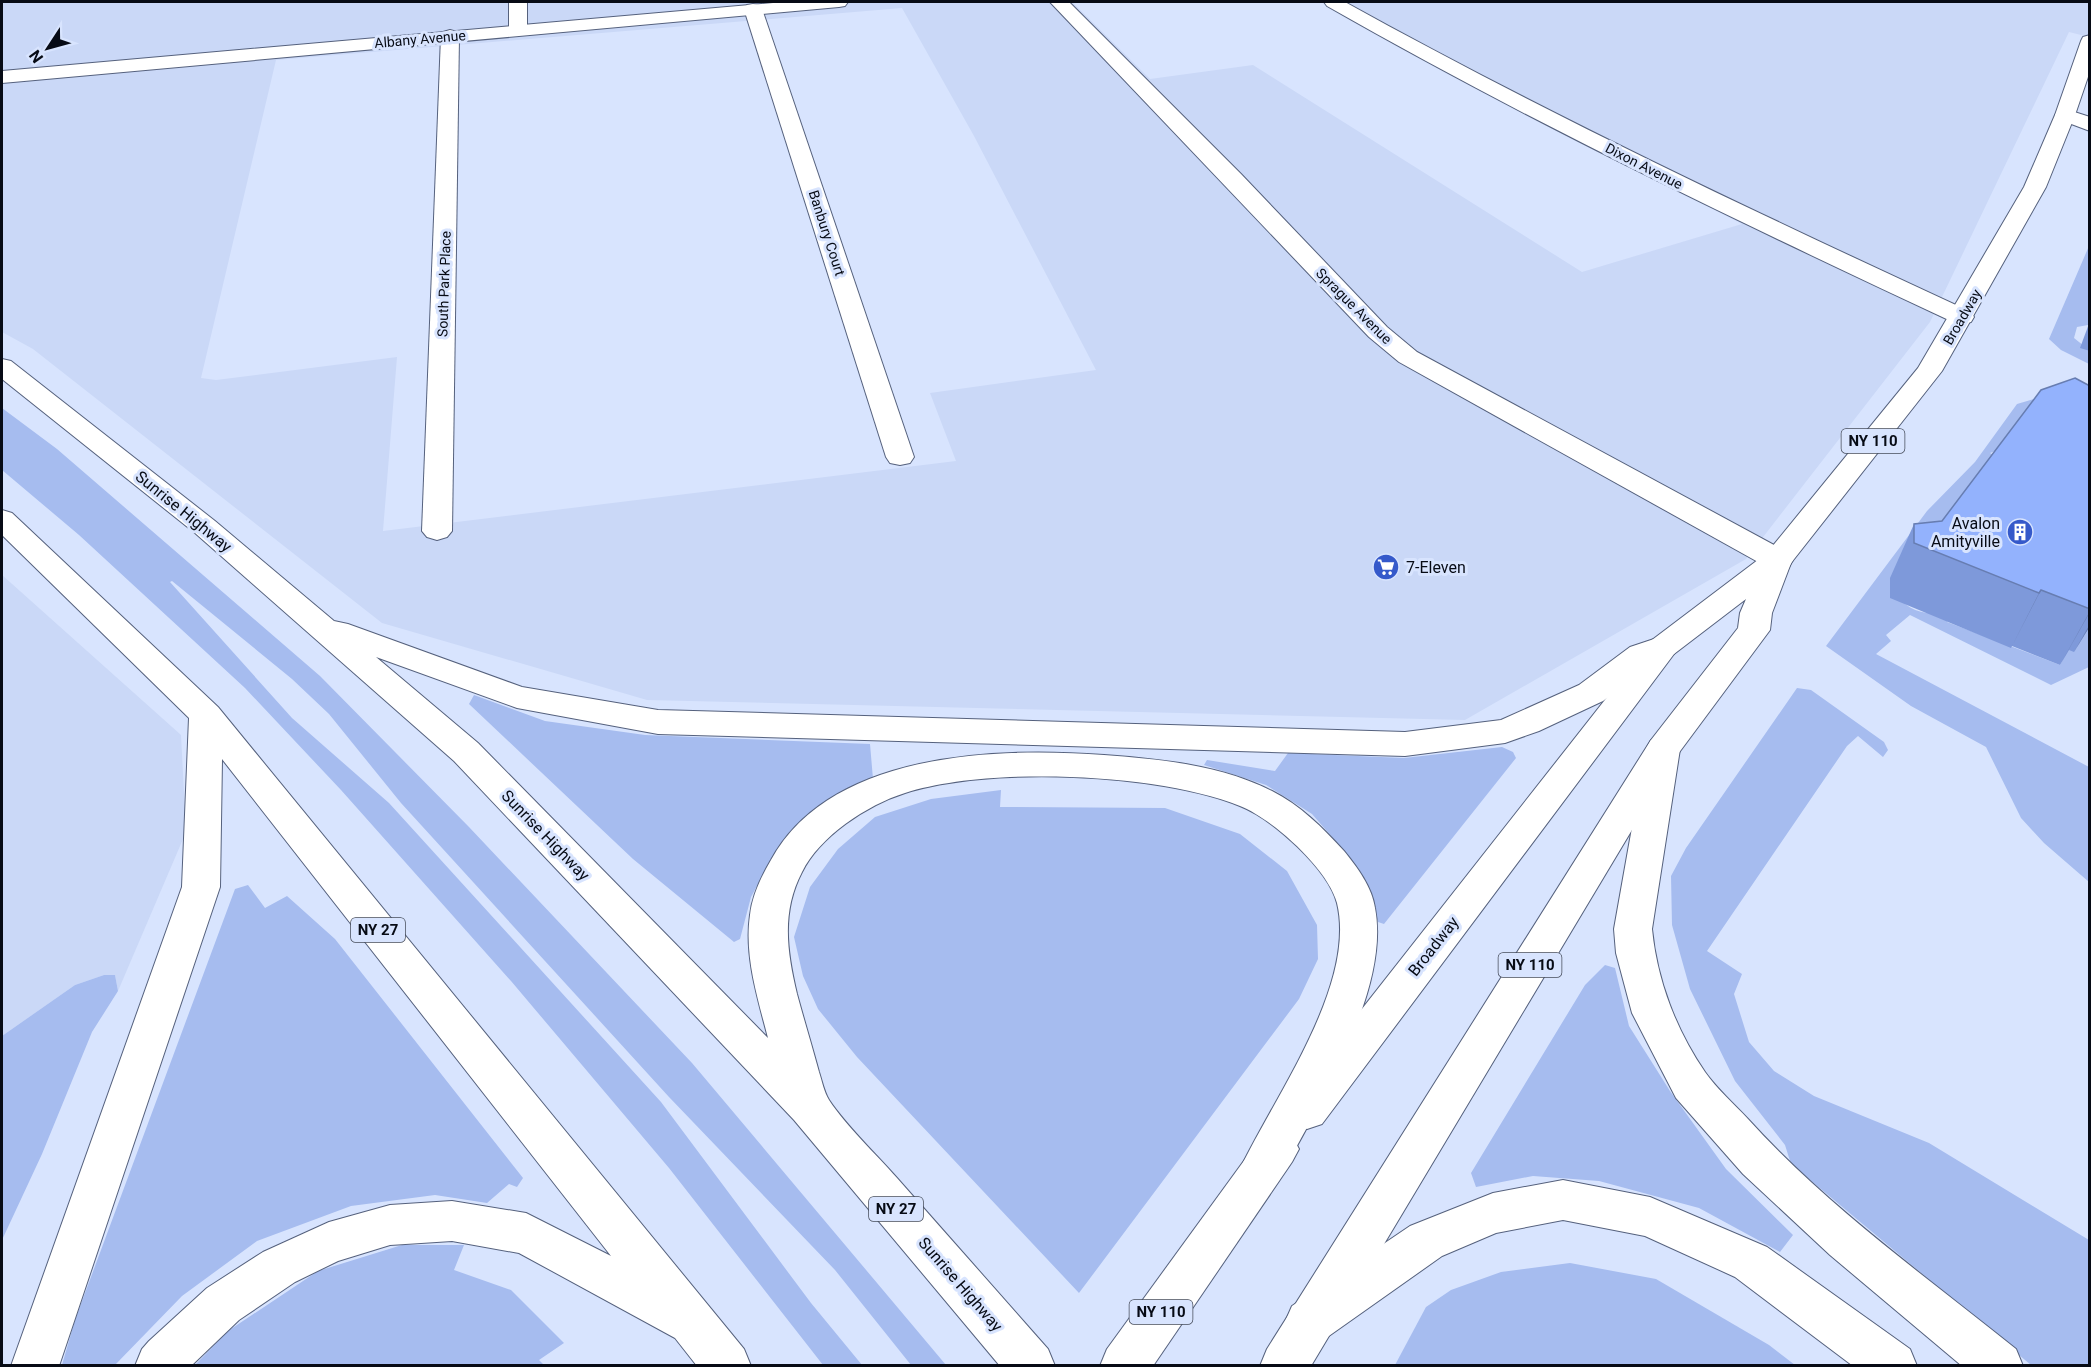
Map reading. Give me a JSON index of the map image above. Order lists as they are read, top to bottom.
{
  "streets": {
    "main road": [
      "Albany Avenue",
      "Dixon Avenue",
      "Banbury Court",
      "South Park Place",
      "Sprague Avenue",
      "Broadway",
      "NY 110",
      "Sunrise Highway",
      "NY 27"
    ]
  },
  "crossings": [
    ["Albany Avenue", "Banbury Court"],
    ["Albany Avenue", "South Park Place"],
    ["Dixon Avenue", "Broadway"],
    ["Sprague Avenue", "Broadway"]
  ],
  "places": {
    "building": ["Avalon Amityville"],
    "supermarket": ["7-Eleven"]
  },
  "north": "bottom left"
}
